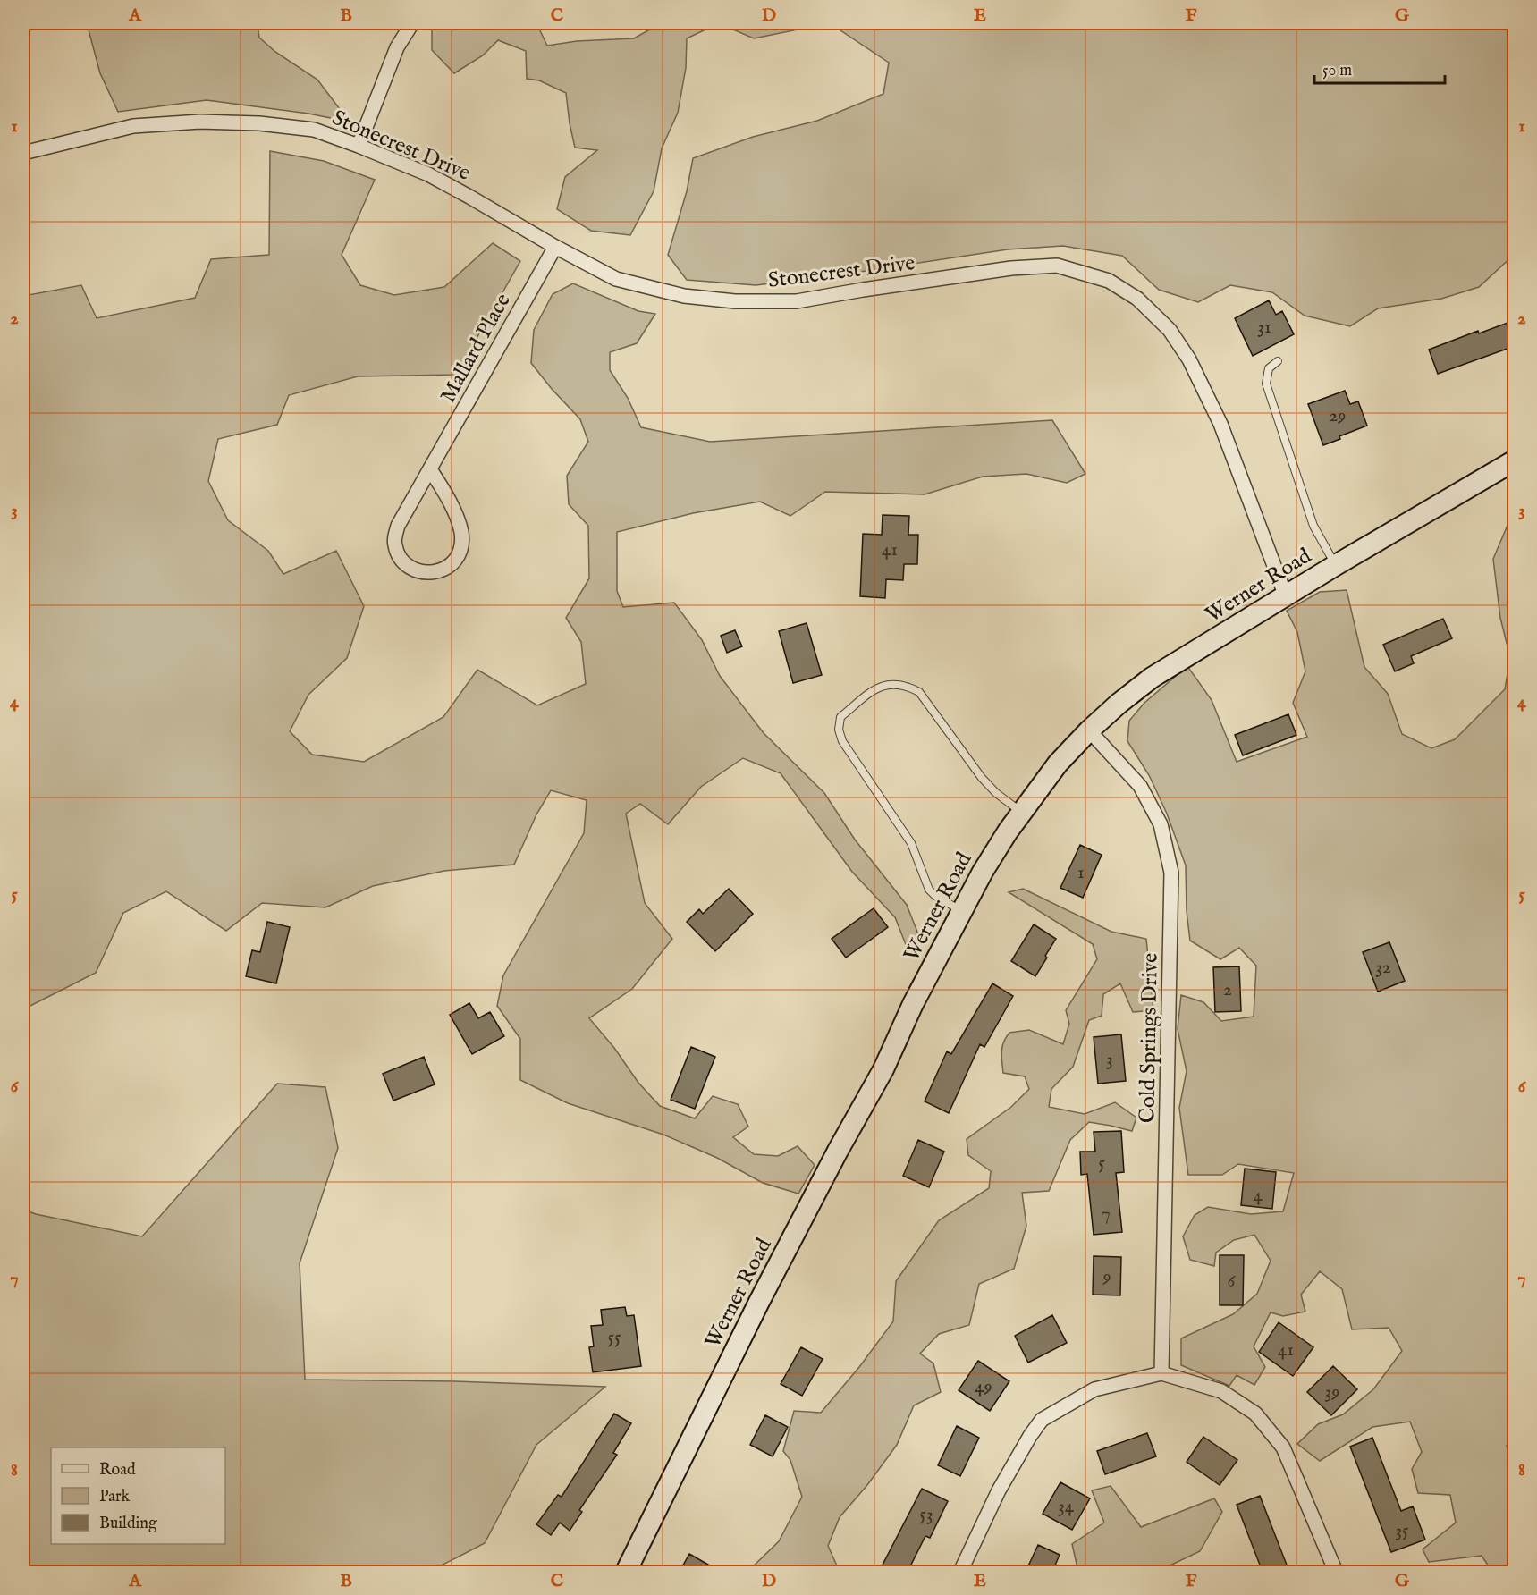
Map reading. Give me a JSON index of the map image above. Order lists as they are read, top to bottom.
{
  "streets": {
    "street": [
      "Stonecrest Drive",
      "Mallard Place",
      "Werner Road",
      "Cold Springs Drive"
    ]
  },
  "crossings": [
    ["Stonecrest Drive", "Mallard Place"],
    ["Stonecrest Drive", "Werner Road"],
    ["Werner Road", "Cold Springs Drive"]
  ],
  "house_numbers": [
    "31",
    "29",
    "41",
    "1",
    "32",
    "2",
    "3",
    "5",
    "4",
    "7",
    "9",
    "6",
    "55",
    "41",
    "49",
    "39",
    "34",
    "53",
    "35"
  ],
  "legend": ["Road", "Park", "Building"],
  "scale_bar": "50 m",
  "grid": {
    "columns": [
      "A",
      "B",
      "C",
      "D",
      "E",
      "F",
      "G"
    ],
    "rows": [
      "1",
      "2",
      "3",
      "4",
      "5",
      "6",
      "7",
      "8"
    ]
  }
}
